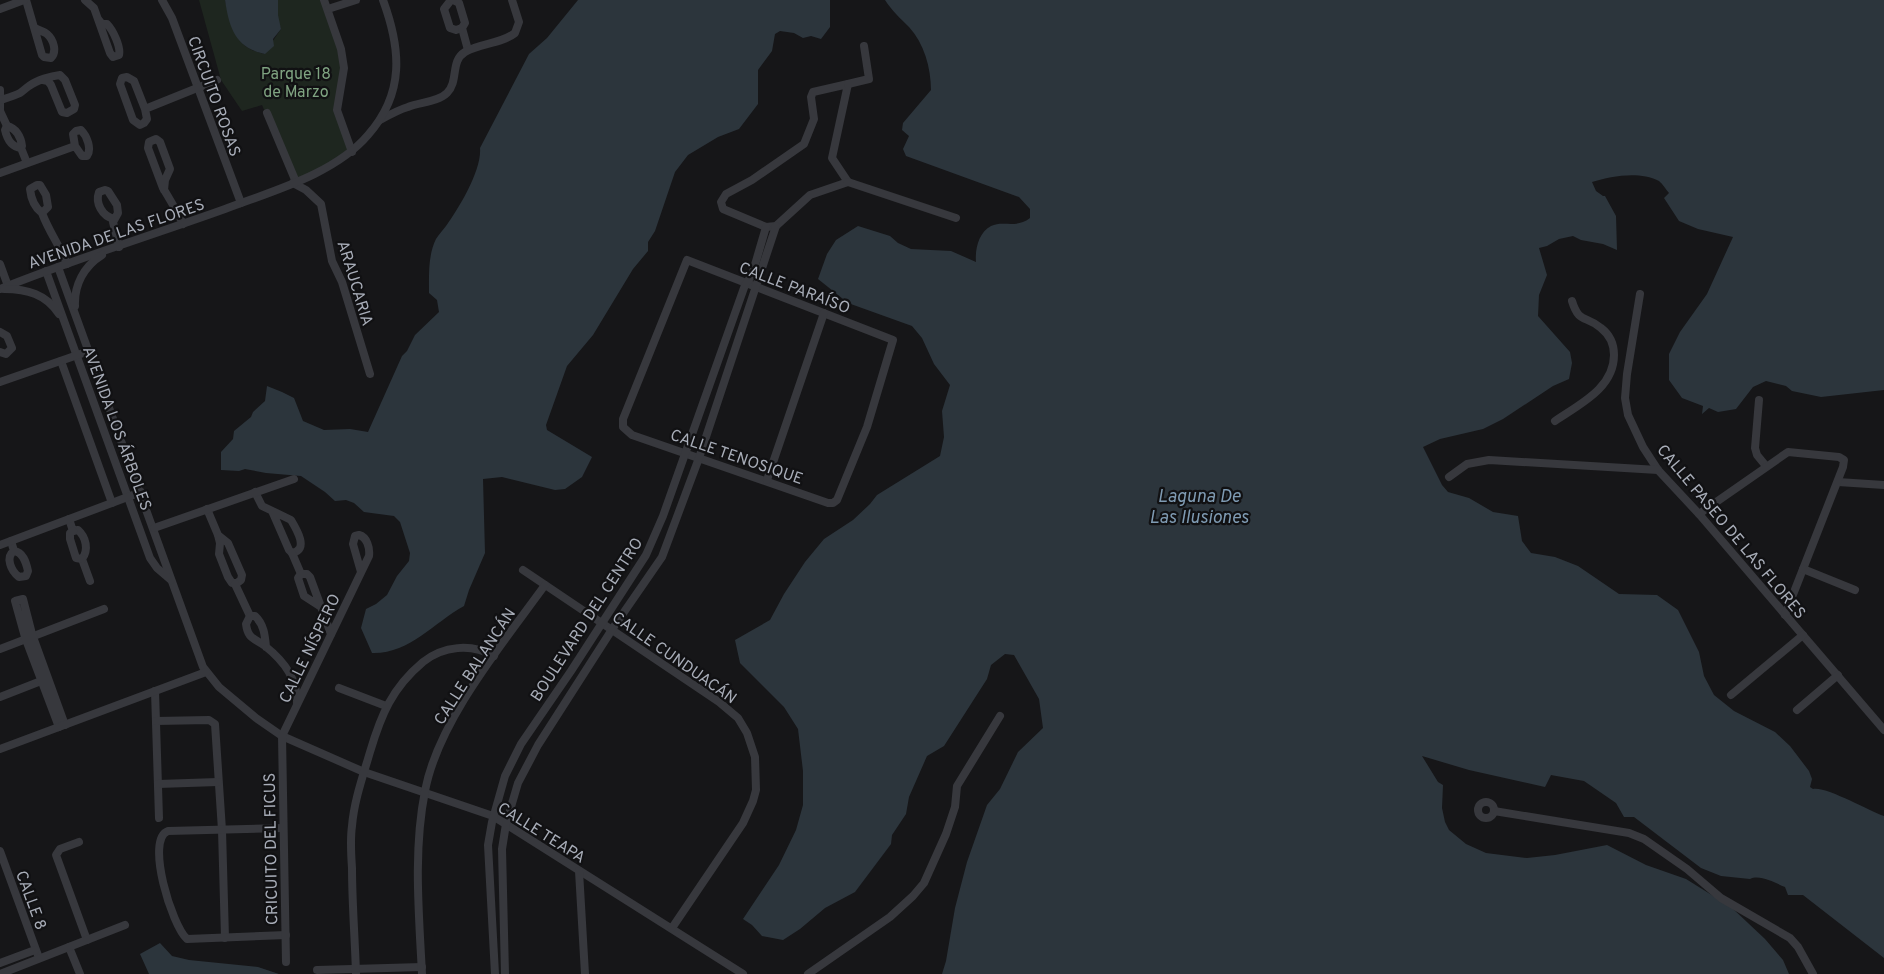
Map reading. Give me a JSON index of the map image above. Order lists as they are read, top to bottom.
{
  "streets": {
    "street": [
      "CIRCUITO ROSAS",
      "AVENIDA DE LAS FLORES",
      "ARAUCARIA",
      "CALLE PARAÍSO",
      "AVENIDA LOS ÁRBOLES",
      "CALLE TENOSIQUE",
      "CALLE PASEO DE LAS FLORES",
      "BOULEVARD DEL CENTRO",
      "CALLE NÍSPERO",
      "CALLE CUNDUACÁN",
      "CALLE BALANCÁN",
      "CALLE TEAPA",
      "CRICUITO DEL FICUS",
      "CALLE 8"
    ]
  },
  "crossings": [
    ["CIRCUITO ROSAS", "AVENIDA DE LAS FLORES"],
    ["AVENIDA DE LAS FLORES", "ARAUCARIA"],
    ["AVENIDA DE LAS FLORES", "AVENIDA LOS ÁRBOLES"],
    ["CALLE PARAÍSO", "CALLE TENOSIQUE"],
    ["CALLE PARAÍSO", "BOULEVARD DEL CENTRO"],
    ["AVENIDA LOS ÁRBOLES", "CALLE NÍSPERO"],
    ["AVENIDA LOS ÁRBOLES", "CALLE TEAPA"],
    ["AVENIDA LOS ÁRBOLES", "CRICUITO DEL FICUS"],
    ["CALLE TENOSIQUE", "BOULEVARD DEL CENTRO"],
    ["BOULEVARD DEL CENTRO", "CALLE CUNDUACÁN"],
    ["BOULEVARD DEL CENTRO", "CALLE TEAPA"],
    ["CALLE NÍSPERO", "CALLE TEAPA"],
    ["CALLE NÍSPERO", "CRICUITO DEL FICUS"],
    ["CALLE CUNDUACÁN", "CALLE BALANCÁN"],
    ["CALLE CUNDUACÁN", "CALLE TEAPA"],
    ["CALLE BALANCÁN", "CALLE TEAPA"],
    ["CALLE TEAPA", "CRICUITO DEL FICUS"]
  ],
  "water": ["Laguna De Las Ilusiones"],
  "parks": ["Parque 18 de Marzo"]
}
